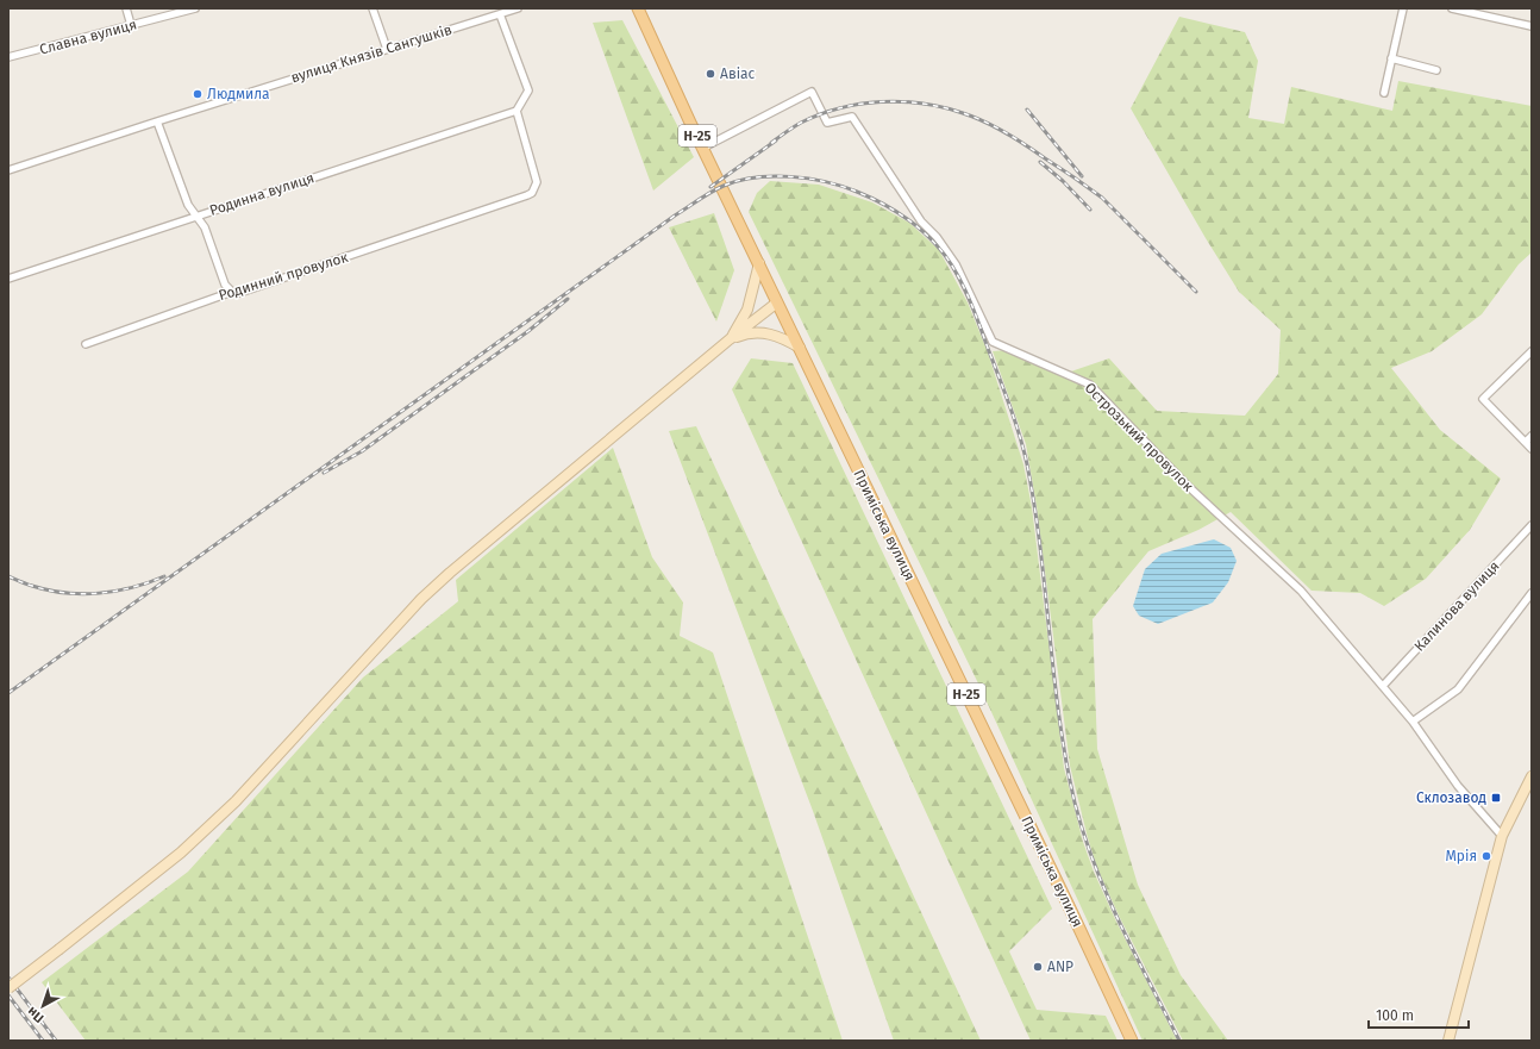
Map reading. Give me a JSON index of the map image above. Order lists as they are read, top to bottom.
{
  "streets": {
    "main road": ["Н-25", "Приміська вулиця"],
    "street": [
      "Славна вулиця",
      "вулиця Князів Сангушків",
      "Родинна вулиця",
      "Родинний провулок",
      "Острозький провулок",
      "Калинова вулиця"
    ]
  },
  "crossings": [
    ["Родинна вулиця", "Родинний провулок"],
    ["Острозький провулок", "Приміська вулиця"],
    ["Острозький провулок", "Калинова вулиця"]
  ],
  "places": {
    "other": [
      "Авіас",
      "Людмила",
      "Мрія",
      "ANP"
    ],
    "transit": ["Склозавод"]
  },
  "scale_bar": "100 m",
  "north": "bottom left"
}
